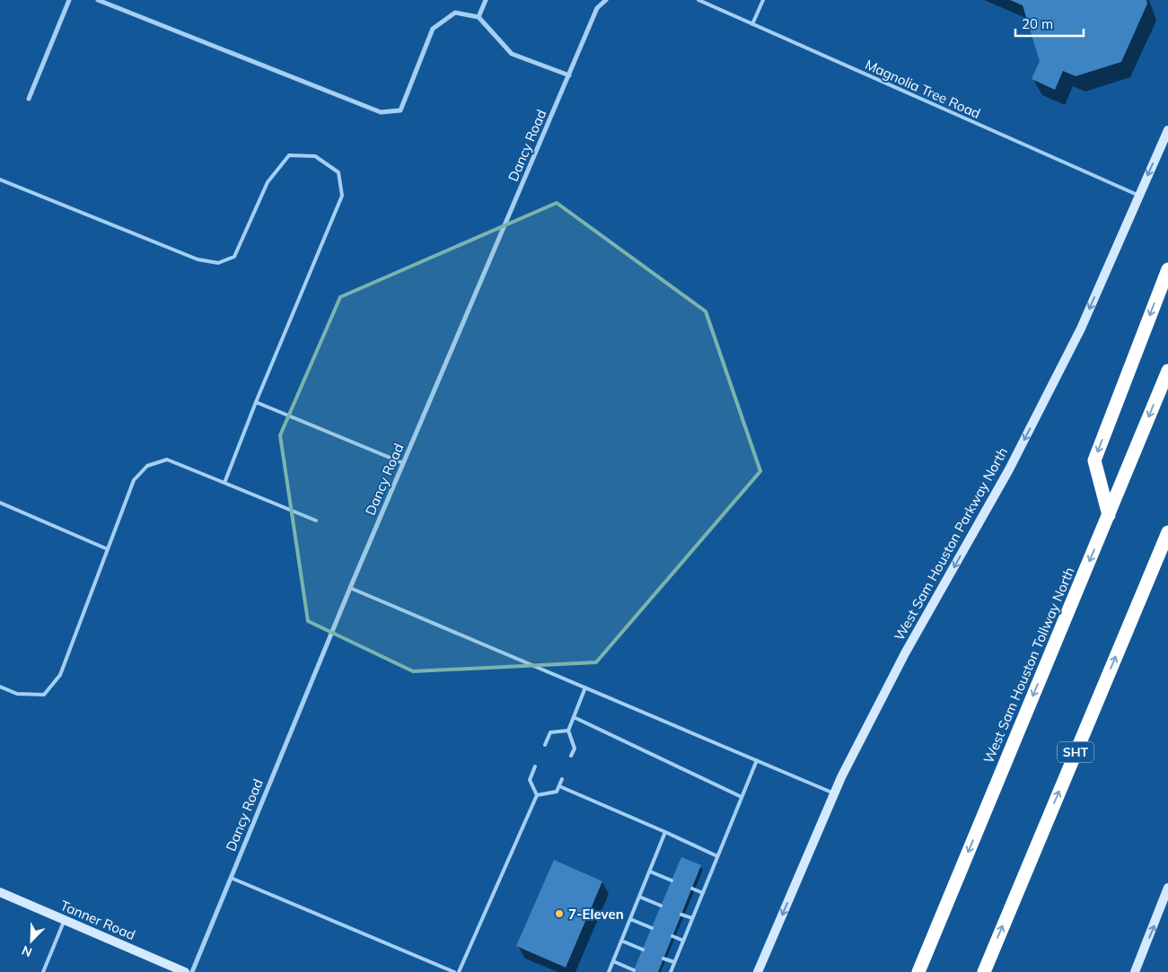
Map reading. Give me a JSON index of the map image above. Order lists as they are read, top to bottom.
{
  "streets": {
    "highway": ["West Sam Houston Tollway North", "SHT"],
    "main road": ["West Sam Houston Parkway North", "Tanner Road"],
    "street": ["Dancy Road"],
    "lane": ["Magnolia Tree Road"]
  },
  "crossings": [
    ["Magnolia Tree Road", "West Sam Houston Parkway North"]
  ],
  "one_way": ["West Sam Houston Parkway North"],
  "places": ["7-Eleven"],
  "scale_bar": "20 m",
  "north": "bottom left"
}
